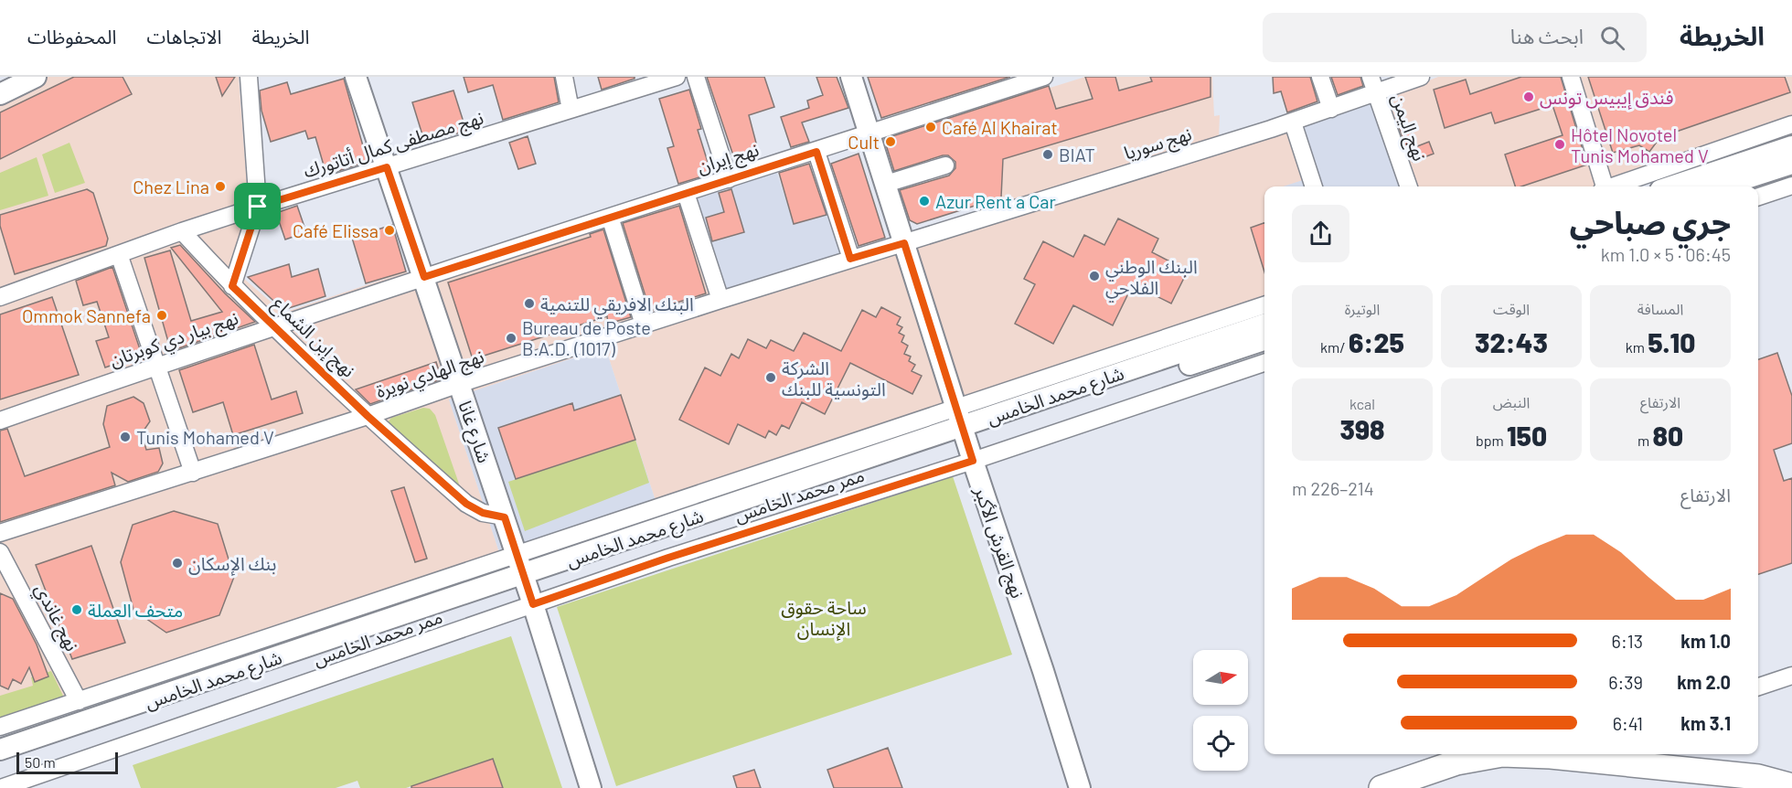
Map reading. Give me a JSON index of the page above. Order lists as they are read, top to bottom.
{
  "streets": {
    "main road": ["شارع محمد الخامس", "شارع غانا", "نهج القرش الأكبر"],
    "street": [
      "نهج اليمن",
      "نهج سوريا",
      "نهج مصطفى كمال أتاتورك",
      "نهج إيران",
      "نهج إبن الشماع",
      "نهج بيار دي كوبرتان",
      "نهج الهادي نويرة",
      "ممر محمد الخامس",
      "نهج غاندي"
    ]
  },
  "crossings": [
    ["نهج اليمن", "نهج سوريا"],
    ["نهج سوريا", "نهج الهادي نويرة"],
    ["نهج سوريا", "نهج القرش الأكبر"],
    ["نهج مصطفى كمال أتاتورك", "نهج إبن الشماع"],
    ["نهج مصطفى كمال أتاتورك", "شارع غانا"],
    ["نهج إيران", "نهج بيار دي كوبرتان"],
    ["نهج إيران", "شارع غانا"],
    ["نهج إيران", "نهج القرش الأكبر"],
    ["نهج إبن الشماع", "نهج بيار دي كوبرتان"],
    ["نهج إبن الشماع", "نهج الهادي نويرة"],
    ["نهج إبن الشماع", "شارع غانا"],
    ["نهج بيار دي كوبرتان", "شارع غانا"],
    ["نهج الهادي نويرة", "شارع غانا"],
    ["نهج الهادي نويرة", "نهج القرش الأكبر"],
    ["شارع محمد الخامس", "شارع غانا"],
    ["شارع محمد الخامس", "ممر محمد الخامس"],
    ["شارع محمد الخامس", "نهج القرش الأكبر"],
    ["شارع محمد الخامس", "نهج غاندي"],
    ["شارع غانا", "ممر محمد الخامس"],
    ["ممر محمد الخامس", "نهج القرش الأكبر"]
  ],
  "parks": ["ساحة حقوق الإنسان"],
  "places": [
    "فندق إيبيس تونس",
    "Café Al Khairat",
    "Cult",
    "Hôtel Novotel Tunis Mohamed V",
    "BIAT",
    "Chez Lina",
    "Azur Rent a Car",
    "Café Elissa",
    "البنك الوطني الفلاحي",
    "البنك الافريقي للتنمية",
    "Ommok Sannefa",
    "Bureau de Poste B.A.D. (1017)",
    "الشركة التونسية للبنك",
    "Tunis Mohamed V",
    "بنك الإسكان",
    "متحف العملة"
  ],
  "scale_bar": "50 m",
  "north": "right",
  "page": {
    "header": "الخريطة",
    "search": "ابحث هنا",
    "nav": ["الخريطة", "الاتجاهات", "المحفوظات"],
    "heading": ["جري صباحي", "06:45 · 5 × 1.0 km"],
    "stats": [
      ["المسافة", "5.10 km"],
      ["الوقت", "32:43"],
      ["الوتيرة", "6:25 /km"],
      ["الارتفاع", "80 m"],
      ["النبض", "150 bpm"],
      ["kcal", "398"]
    ],
    "chart": ["الارتفاع", "214–226 m"],
    "list": [
      {
        "name": "1.0 km",
        "note": "6:13"
      },
      {
        "name": "2.0 km",
        "note": "6:39"
      },
      {
        "name": "3.1 km",
        "note": "6:41"
      }
    ],
    "scale": "50 m"
  }
}
